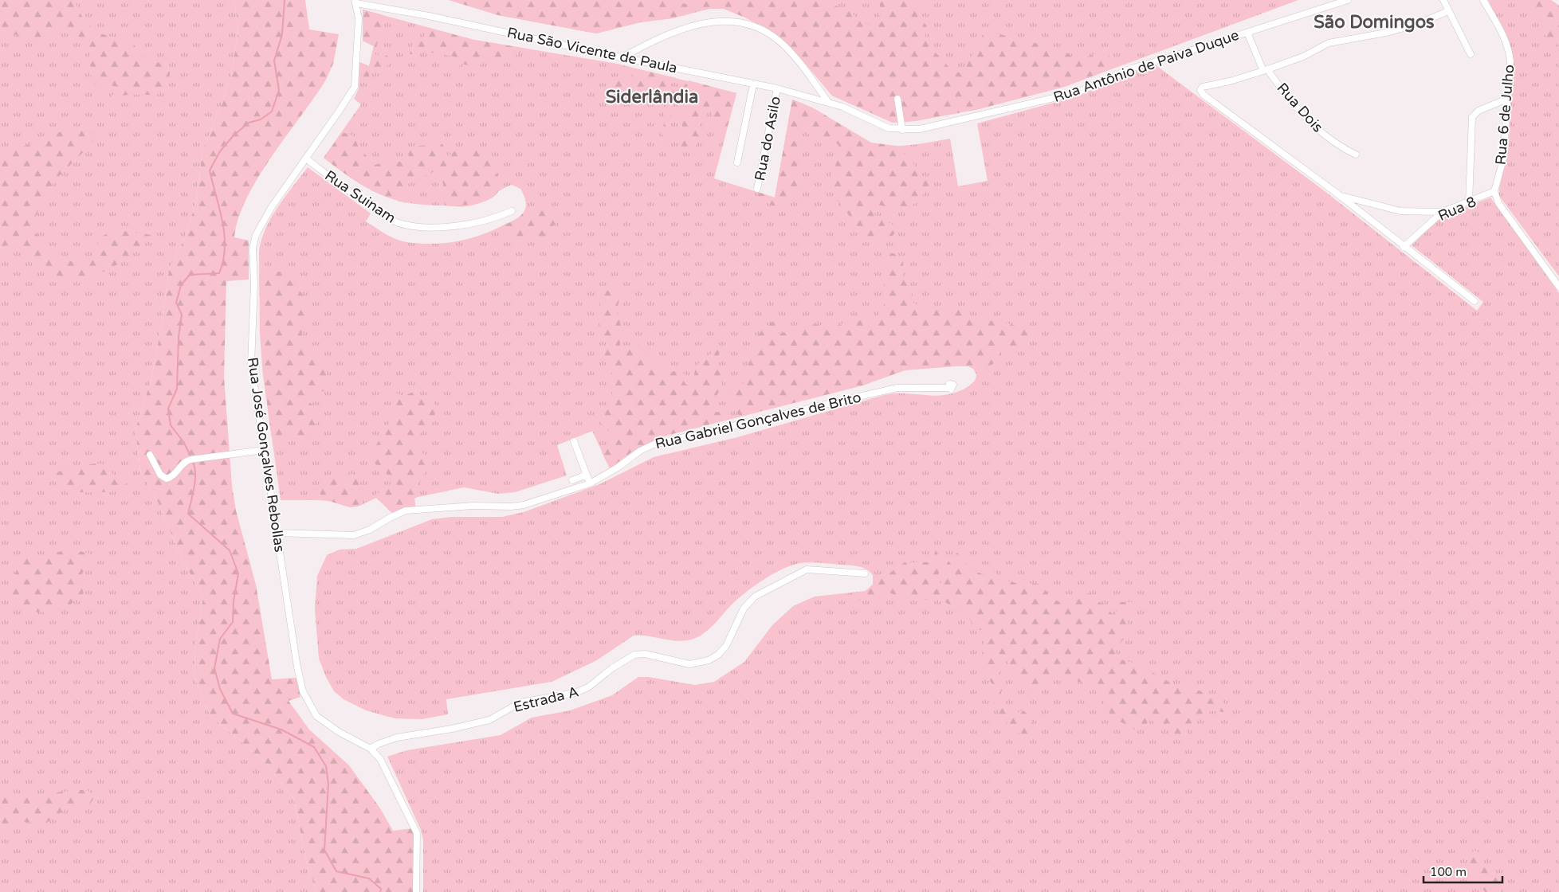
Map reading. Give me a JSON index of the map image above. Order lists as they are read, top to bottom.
{
  "streets": {
    "street": [
      "Rua São Vicente de Paula",
      "Rua Antônio de Paiva Duque",
      "Rua Dois",
      "Rua 6 de Julho",
      "Rua do Asilo",
      "Rua Suinam",
      "Rua 8",
      "Rua Gabriel Gonçalves de Brito",
      "Rua José Gonçalves Rebollas",
      "Estrada A"
    ]
  },
  "crossings": [
    ["Rua São Vicente de Paula", "Rua Antônio de Paiva Duque"],
    ["Rua São Vicente de Paula", "Rua do Asilo"],
    ["Rua São Vicente de Paula", "Rua José Gonçalves Rebollas"],
    ["Rua Antônio de Paiva Duque", "Rua Dois"],
    ["Rua 6 de Julho", "Rua 8"],
    ["Rua Suinam", "Rua José Gonçalves Rebollas"],
    ["Rua Gabriel Gonçalves de Brito", "Rua José Gonçalves Rebollas"],
    ["Rua José Gonçalves Rebollas", "Estrada A"]
  ],
  "districts": ["São Domingos", "Siderlândia"],
  "scale_bar": "100 m"
}
